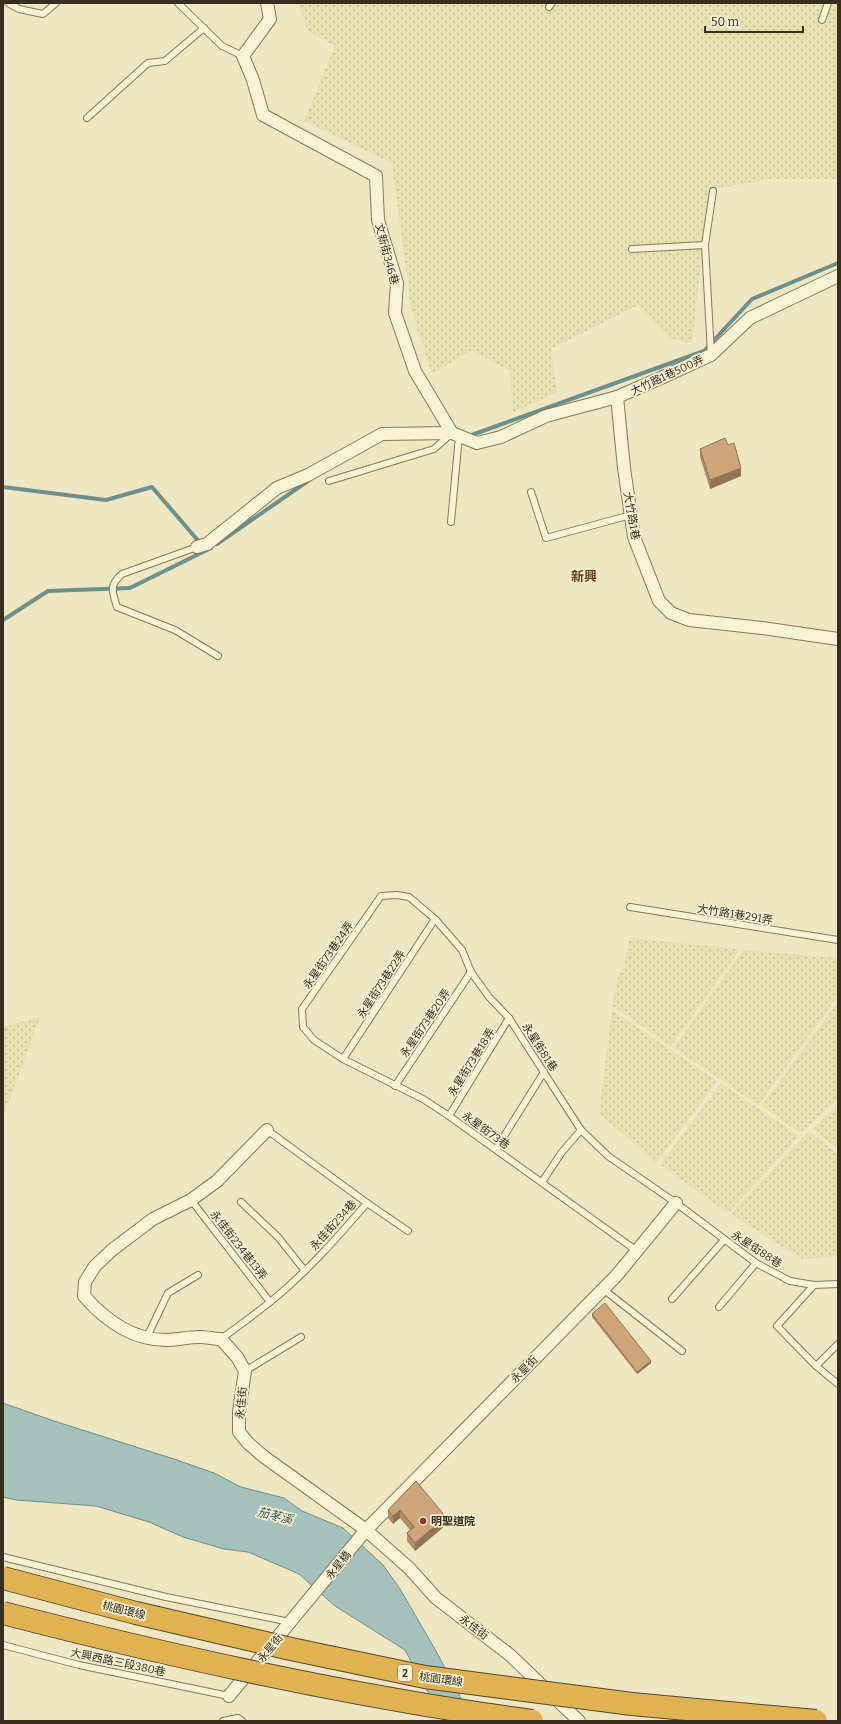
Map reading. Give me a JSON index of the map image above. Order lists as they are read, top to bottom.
{
  "streets": {
    "highway": ["桃園環線", "2"],
    "street": [
      "文新街346巷",
      "大竹路1巷500弄",
      "大竹路1巷",
      "永星街",
      "永佳街",
      "永星橋"
    ],
    "lane": [
      "大竹路1巷291弄",
      "永星街73巷24弄",
      "永星街73巷22弄",
      "永星街73巷20弄",
      "永星街81巷",
      "永星街73巷18弄",
      "永星街73巷",
      "永佳街234巷",
      "永佳街234巷13弄",
      "永星街88巷",
      "大興西路三段380巷"
    ]
  },
  "crossings": [
    ["大竹路1巷500弄", "大竹路1巷"],
    ["永星街73巷24弄", "永星街81巷"],
    ["永星街73巷24弄", "永星街73巷"],
    ["永星街73巷22弄", "永星街81巷"],
    ["永星街73巷22弄", "永星街73巷"],
    ["永星街73巷20弄", "永星街81巷"],
    ["永星街73巷20弄", "永星街73巷"],
    ["永星街81巷", "永星街73巷18弄"],
    ["永星街81巷", "永星街88巷"],
    ["永星街81巷", "永星街"],
    ["永星街73巷18弄", "永星街73巷"],
    ["永星街73巷", "永星街"],
    ["永佳街234巷", "永佳街234巷13弄"],
    ["永佳街234巷", "永佳街"],
    ["永星街88巷", "永星街"],
    ["永星街", "永佳街"],
    ["永星街", "永星橋"],
    ["永星街", "大興西路三段380巷"],
    ["永佳街", "永星橋"]
  ],
  "districts": ["新興"],
  "water": ["茄苳溪"],
  "places": ["明聖道院"],
  "scale_bar": "50 m"
}
